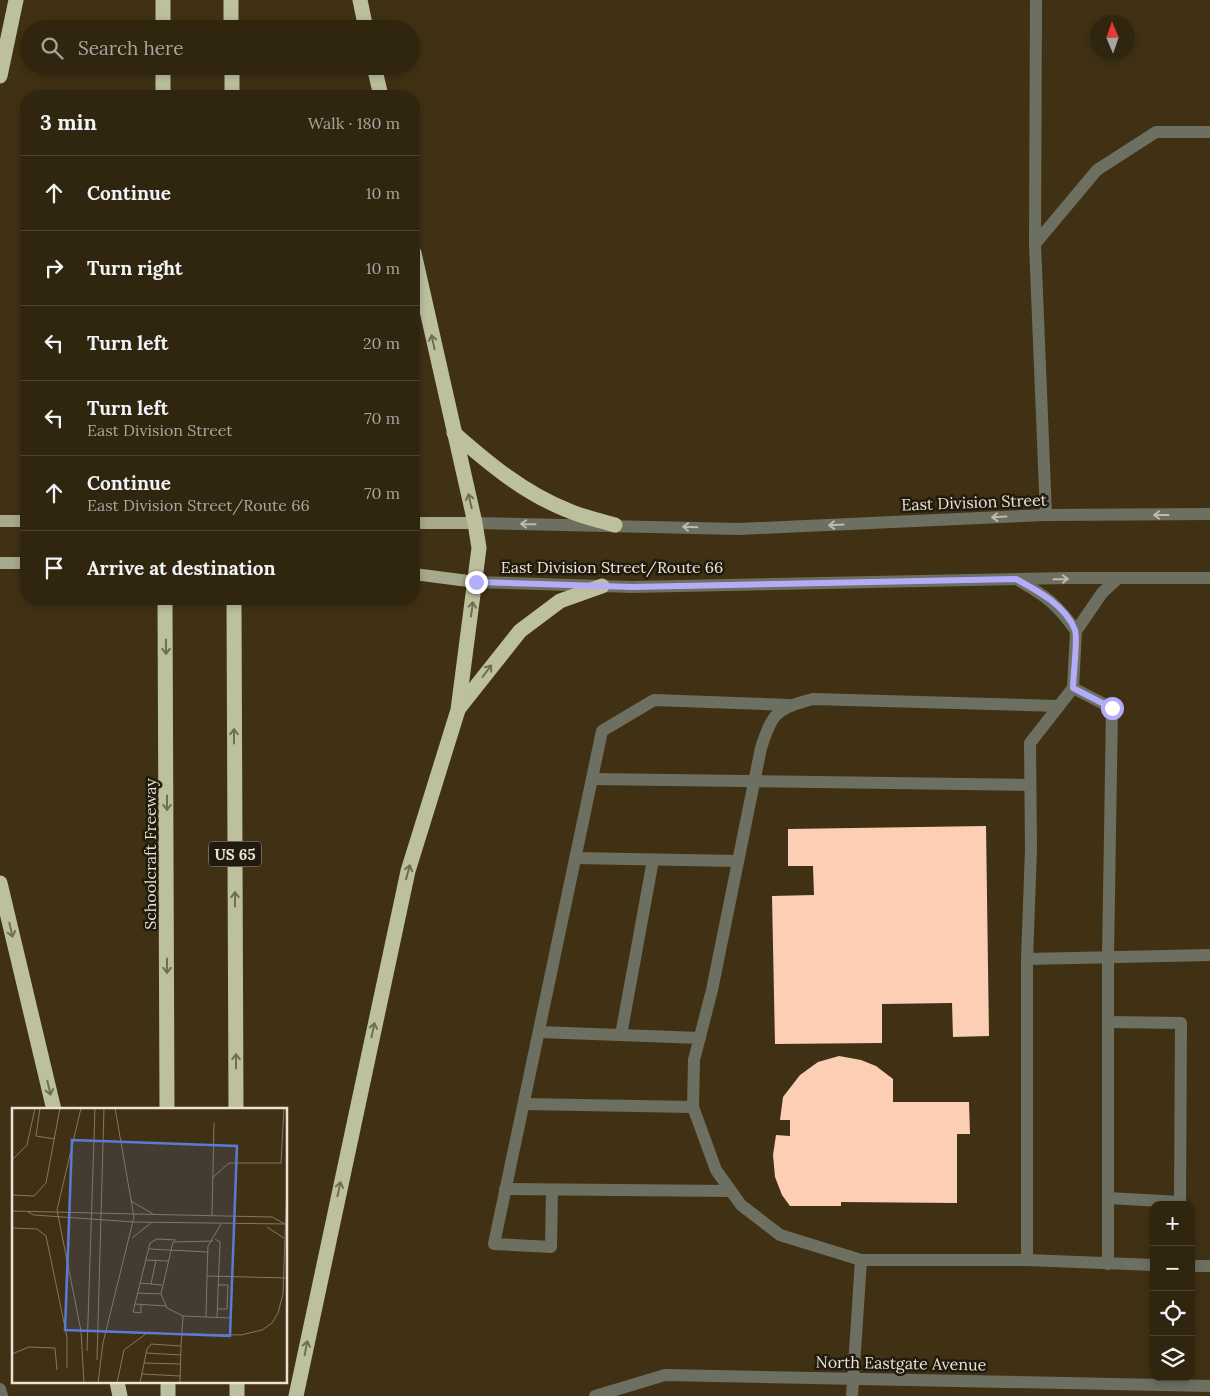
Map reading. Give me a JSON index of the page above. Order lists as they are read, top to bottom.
{
  "streets": {
    "highway": ["Schoolcraft Freeway", "US 65"],
    "main road": ["East Division Street/Route 66"],
    "street": ["East Division Street", "North Eastgate Avenue"]
  },
  "north": "top",
  "page": {
    "search": "Search here",
    "heading": ["3 min", "Walk · 180 m"],
    "list": [
      ["Continue", "10 m"],
      ["Turn right", "10 m"],
      ["Turn left", "20 m"],
      ["Turn left", "East Division Street", "70 m"],
      ["Continue", "East Division Street/Route 66", "70 m"],
      "Arrive at destination"
    ],
    "map_buttons": ["+", "−"]
  }
}
